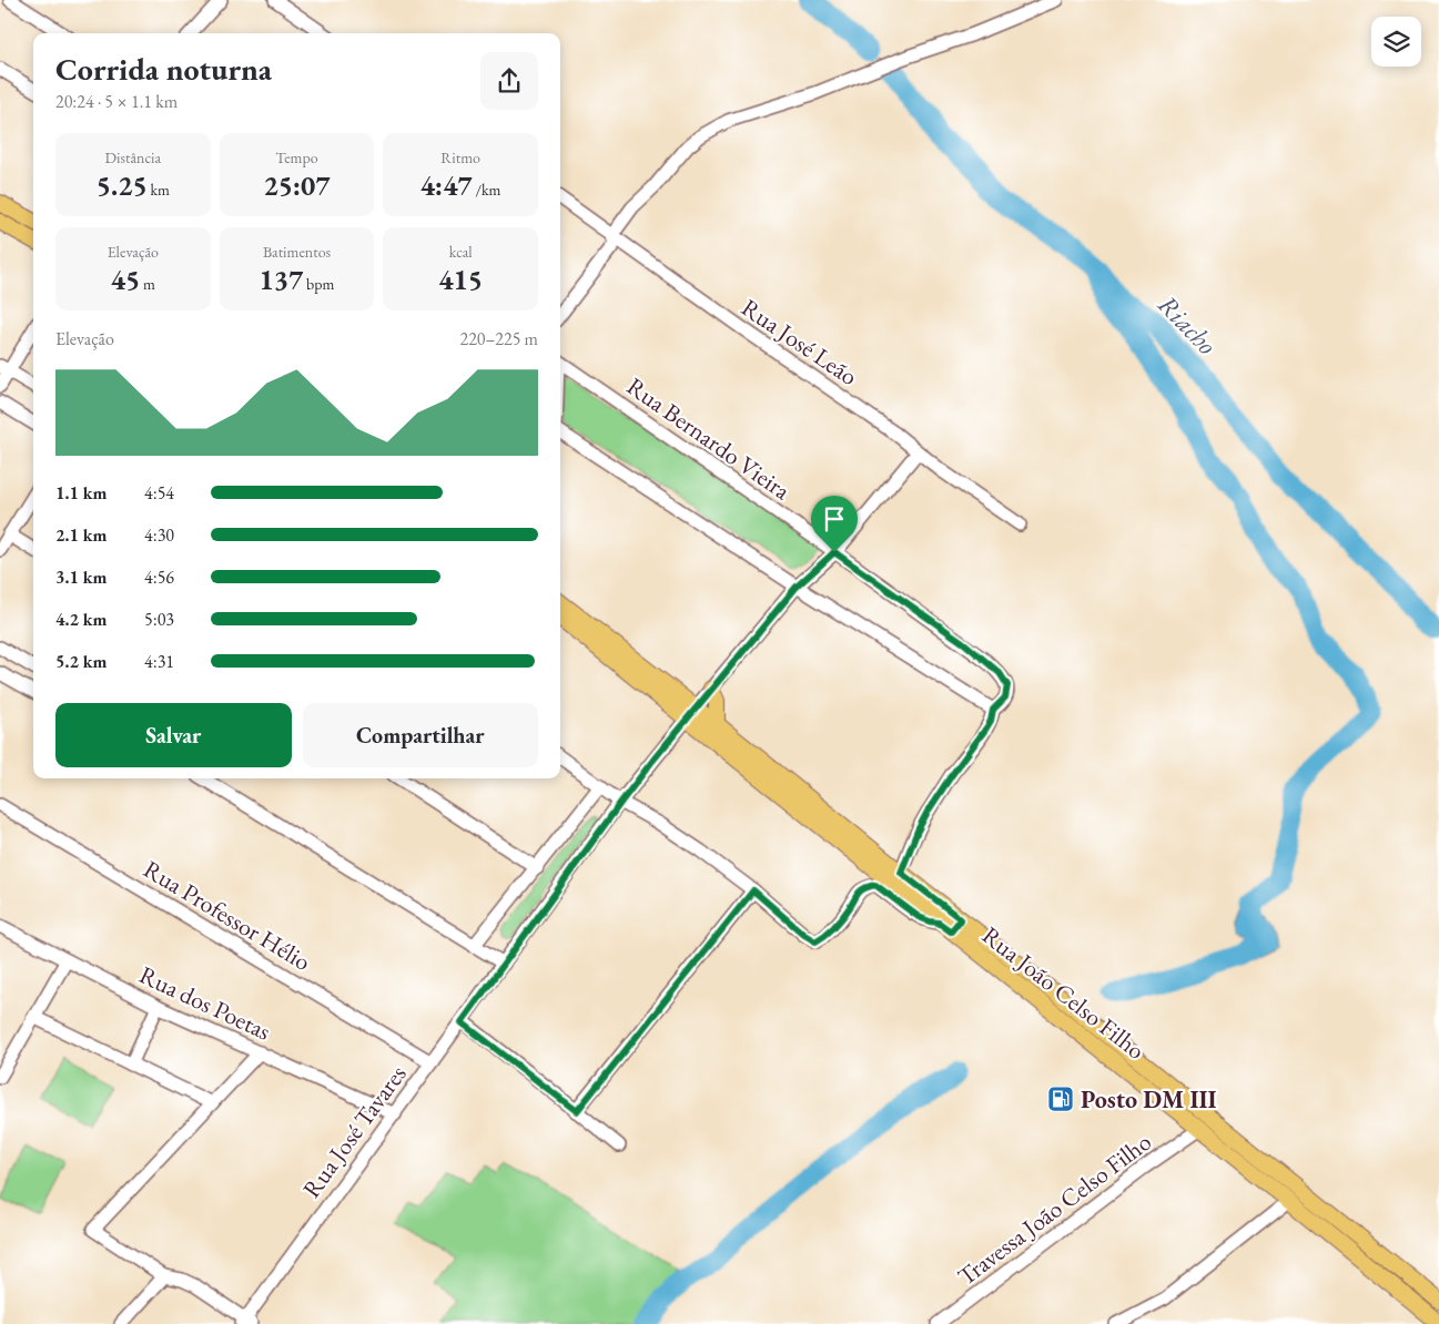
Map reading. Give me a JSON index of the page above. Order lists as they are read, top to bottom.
{
  "streets": {
    "main road": ["Rua João Celso Filho"],
    "street": [
      "Rua José Leão",
      "Rua Bernardo Vieira",
      "Rua Professor Hélio",
      "Rua dos Poetas",
      "Rua José Tavares",
      "Travessa João Celso Filho"
    ]
  },
  "crossings": [
    ["Rua José Leão", "Rua José Tavares"],
    ["Rua Bernardo Vieira", "Rua José Tavares"],
    ["Rua Professor Hélio", "Rua José Tavares"],
    ["Rua João Celso Filho", "Rua José Tavares"],
    ["Rua João Celso Filho", "Travessa João Celso Filho"],
    ["Rua dos Poetas", "Rua José Tavares"]
  ],
  "water": ["Riacho"],
  "places": {
    "fuel station": ["Posto DM III"]
  },
  "page": {
    "heading": ["Corrida noturna", "20:24 · 5 × 1.1 km"],
    "stats": [
      ["Distância", "5.25 km"],
      ["Tempo", "25:07"],
      ["Ritmo", "4:47 /km"],
      ["Elevação", "45 m"],
      ["Batimentos", "137 bpm"],
      ["kcal", "415"]
    ],
    "chart": ["Elevação", "220–225 m"],
    "list": [
      {
        "name": "1.1 km",
        "note": "4:54"
      },
      {
        "name": "2.1 km",
        "note": "4:30"
      },
      {
        "name": "3.1 km",
        "note": "4:56"
      },
      {
        "name": "4.2 km",
        "note": "5:03"
      },
      {
        "name": "5.2 km",
        "note": "4:31"
      }
    ],
    "buttons": ["Salvar", "Compartilhar"]
  }
}
